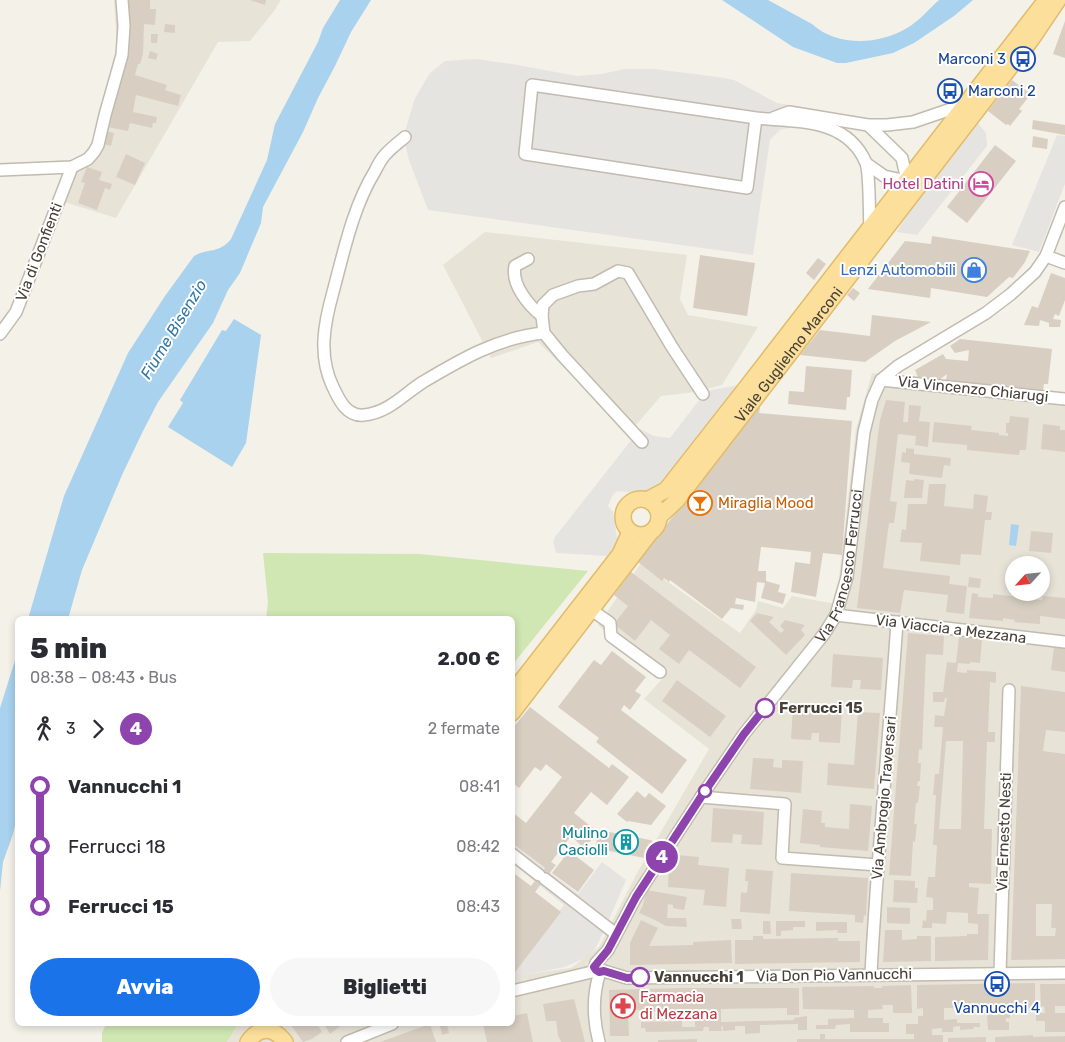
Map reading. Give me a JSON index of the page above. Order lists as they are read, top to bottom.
{
  "streets": {
    "main road": ["Viale Guglielmo Marconi"],
    "street": [
      "Via di Gonfienti",
      "Via Vincenzo Chiarugi",
      "Via Francesco Ferrucci",
      "Via Viaccia a Mezzana",
      "Via Ambrogio Traversari",
      "Via Ernesto Nesti",
      "Via Don Pio Vannucchi"
    ]
  },
  "crossings": [
    ["Via Vincenzo Chiarugi", "Via Francesco Ferrucci"],
    ["Via Francesco Ferrucci", "Via Viaccia a Mezzana"],
    ["Via Francesco Ferrucci", "Via Don Pio Vannucchi"],
    ["Via Viaccia a Mezzana", "Via Ambrogio Traversari"],
    ["Via Ambrogio Traversari", "Via Don Pio Vannucchi"],
    ["Via Ernesto Nesti", "Via Don Pio Vannucchi"]
  ],
  "water": ["Fiume Bisenzio"],
  "places": {
    "bus stop": ["Marconi 3", "Marconi 2", "Vannucchi 4"],
    "hotel": ["Hotel Datini"],
    "shop": ["Lenzi Automobili"],
    "bar": ["Miraglia Mood"],
    "other": ["Ferrucci 15", "Vannucchi 1"],
    "building": ["Mulino Caciolli"],
    "pharmacy": ["Farmacia di Mezzana"]
  },
  "lines": ["bus line 4"],
  "north": "bottom left",
  "page": {
    "on_map": "4",
    "heading": ["5 min", "08:38 – 08:43 · Bus", "2.00 €"],
    "legs": ["3", "4", "2 fermate"],
    "list": [
      {
        "name": "Vannucchi 1",
        "value": "08:41"
      },
      {
        "name": "Ferrucci 18",
        "value": "08:42"
      },
      {
        "name": "Ferrucci 15",
        "value": "08:43"
      }
    ],
    "buttons": ["Avvia", "Biglietti"]
  }
}
